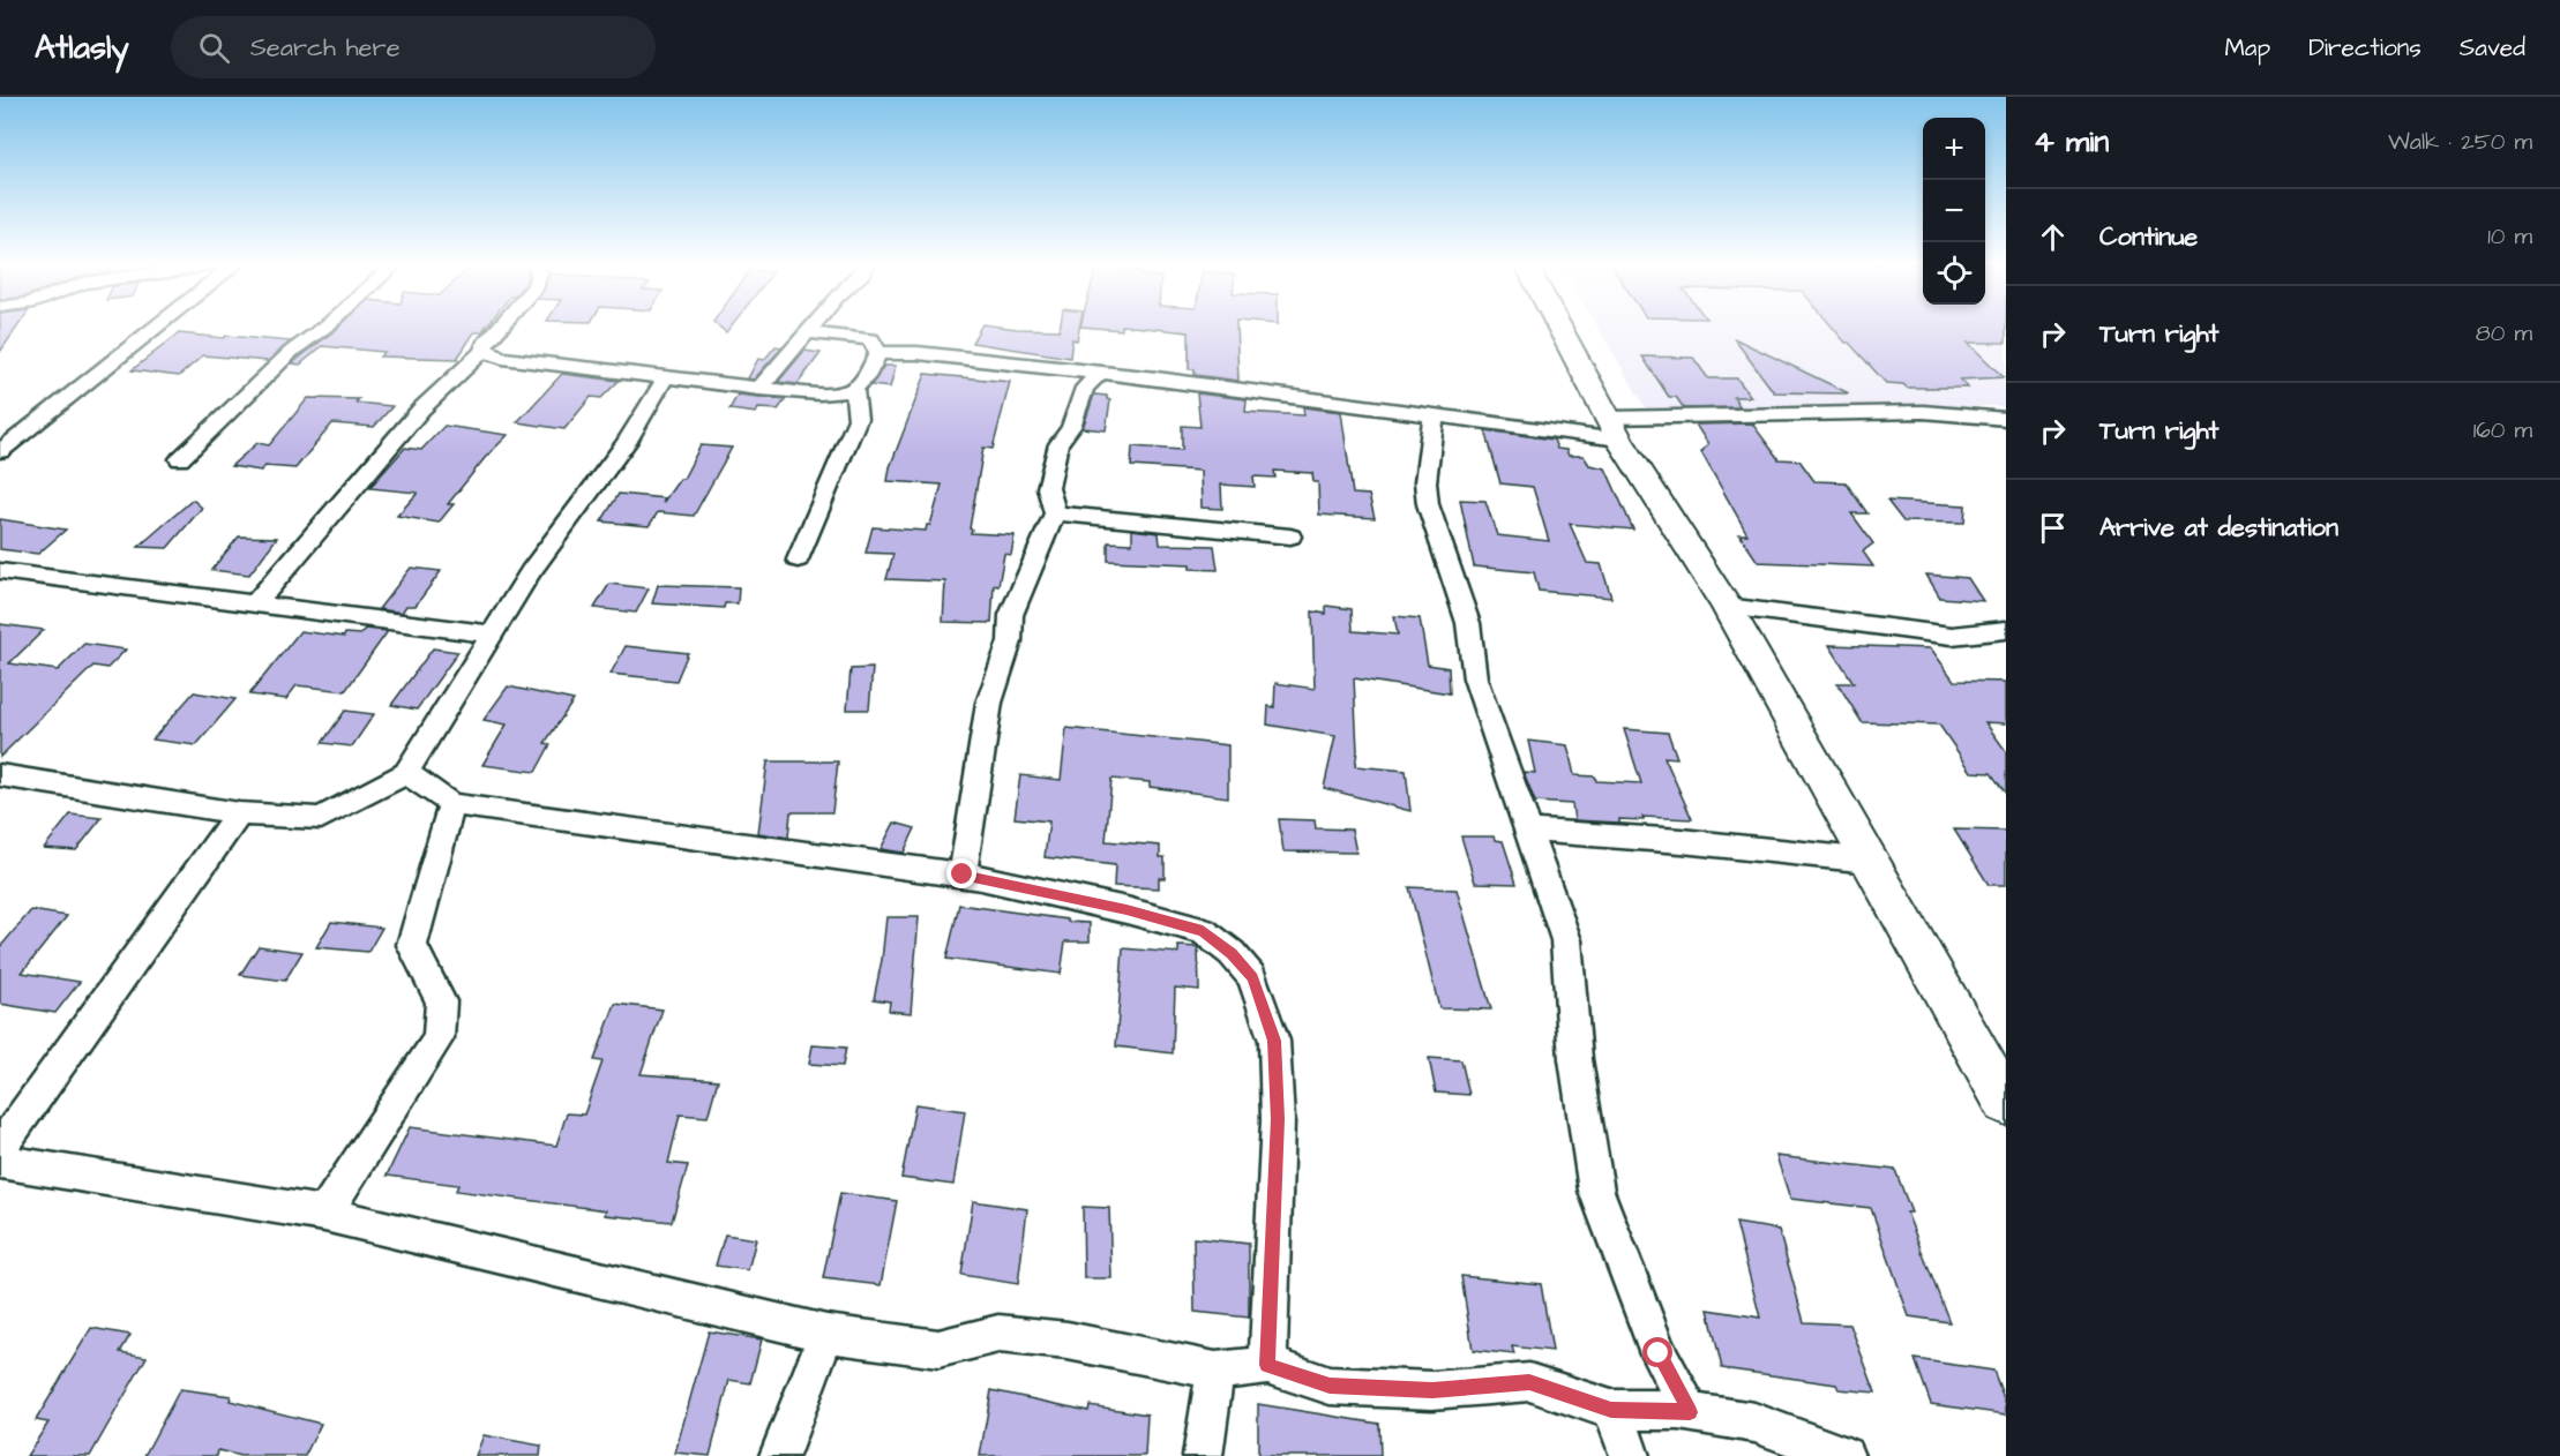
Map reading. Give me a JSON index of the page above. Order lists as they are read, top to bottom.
{
  "page": {
    "header": "Atlasly",
    "search": "Search here",
    "nav": ["Map", "Directions", "Saved"],
    "heading": ["4 min", "Walk · 250 m"],
    "map_buttons": ["+", "−"],
    "list": [
      ["Continue", "10 m"],
      ["Turn right", "80 m"],
      ["Turn right", "160 m"],
      "Arrive at destination"
    ]
  }
}
